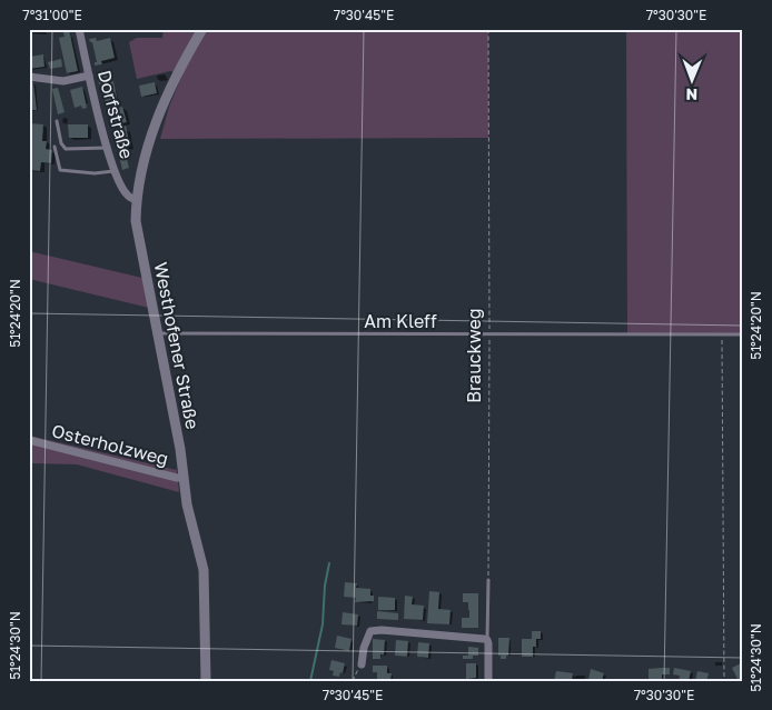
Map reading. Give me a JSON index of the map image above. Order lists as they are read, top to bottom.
{
  "streets": {
    "street": ["Dorfstraße", "Westhofener Straße", "Osterholzweg"],
    "lane": ["Am Kleff"],
    "path": ["Brauckweg"]
  },
  "crossings": [
    ["Dorfstraße", "Westhofener Straße"],
    ["Am Kleff", "Westhofener Straße"],
    ["Am Kleff", "Brauckweg"],
    ["Westhofener Straße", "Osterholzweg"]
  ],
  "north": "bottom",
  "coordinates": [
    "7°31'00\"E",
    "7°30'45\"E",
    "7°30'30\"E",
    "51°24'20\"N",
    "51°24'30\"N"
  ]
}
